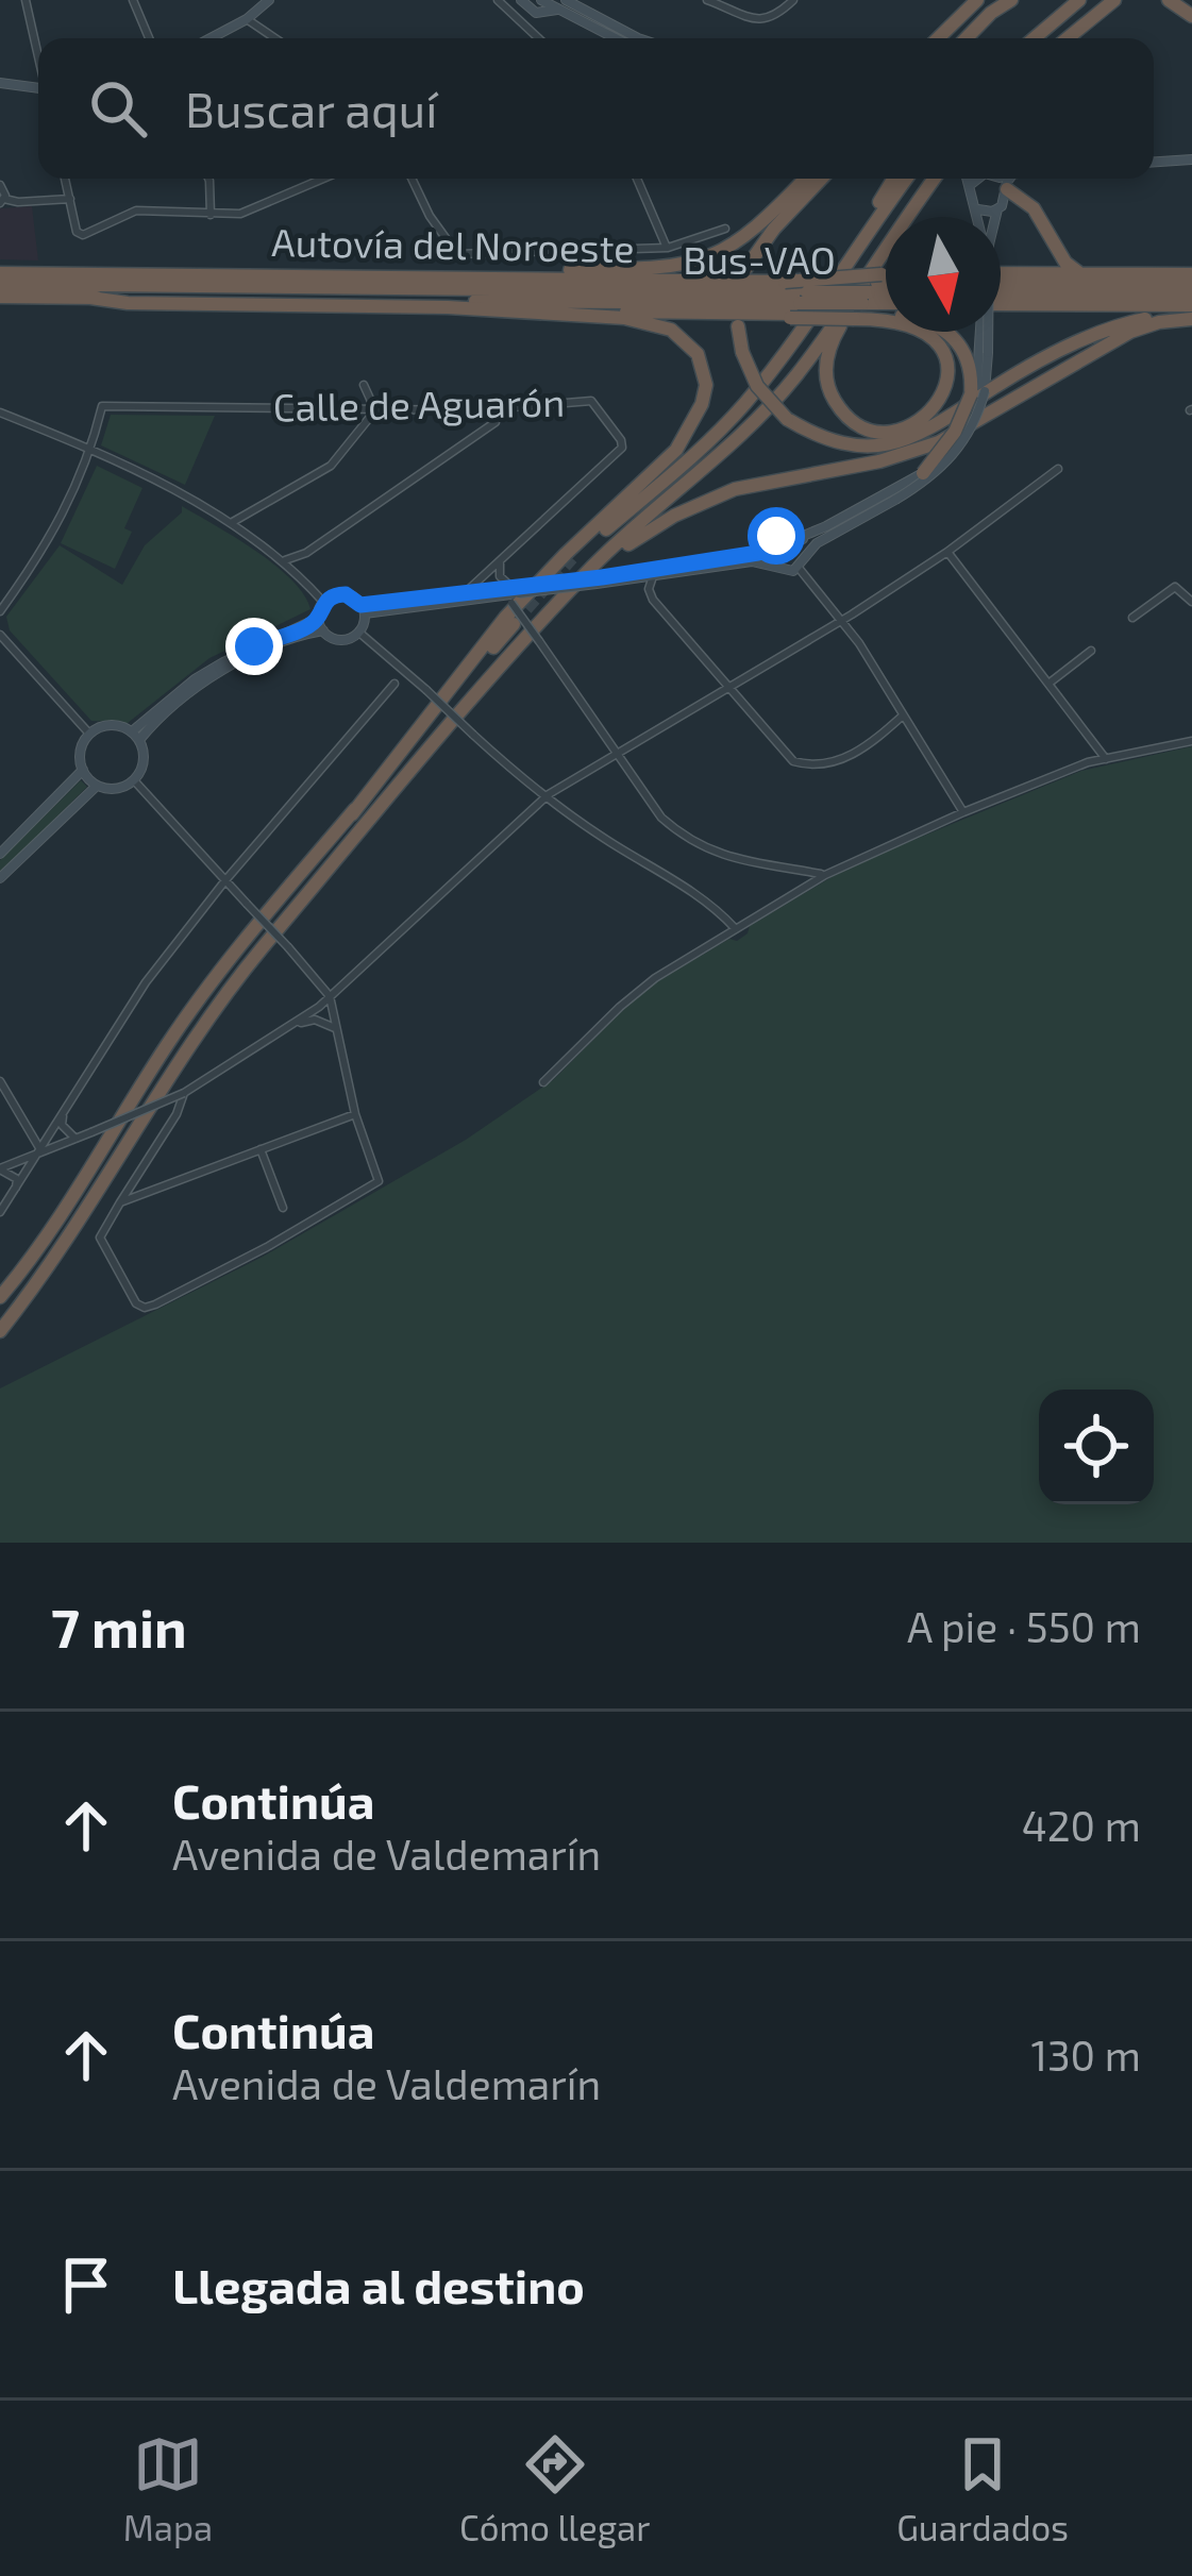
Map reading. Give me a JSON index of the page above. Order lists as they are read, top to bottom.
{
  "streets": {
    "highway": ["Autovía del Noroeste", "Bus-VAO"],
    "street": ["Calle de Aguarón"]
  },
  "crossings": [
    ["Autovía del Noroeste", "Bus-VAO"]
  ],
  "north": "bottom",
  "page": {
    "search": "Buscar aquí",
    "heading": ["7 min", "A pie · 550 m"],
    "list": [
      ["Continúa", "Avenida de Valdemarín", "420 m"],
      ["Continúa", "Avenida de Valdemarín", "130 m"],
      "Llegada al destino"
    ],
    "nav": ["Mapa", "Cómo llegar", "Guardados"]
  }
}
